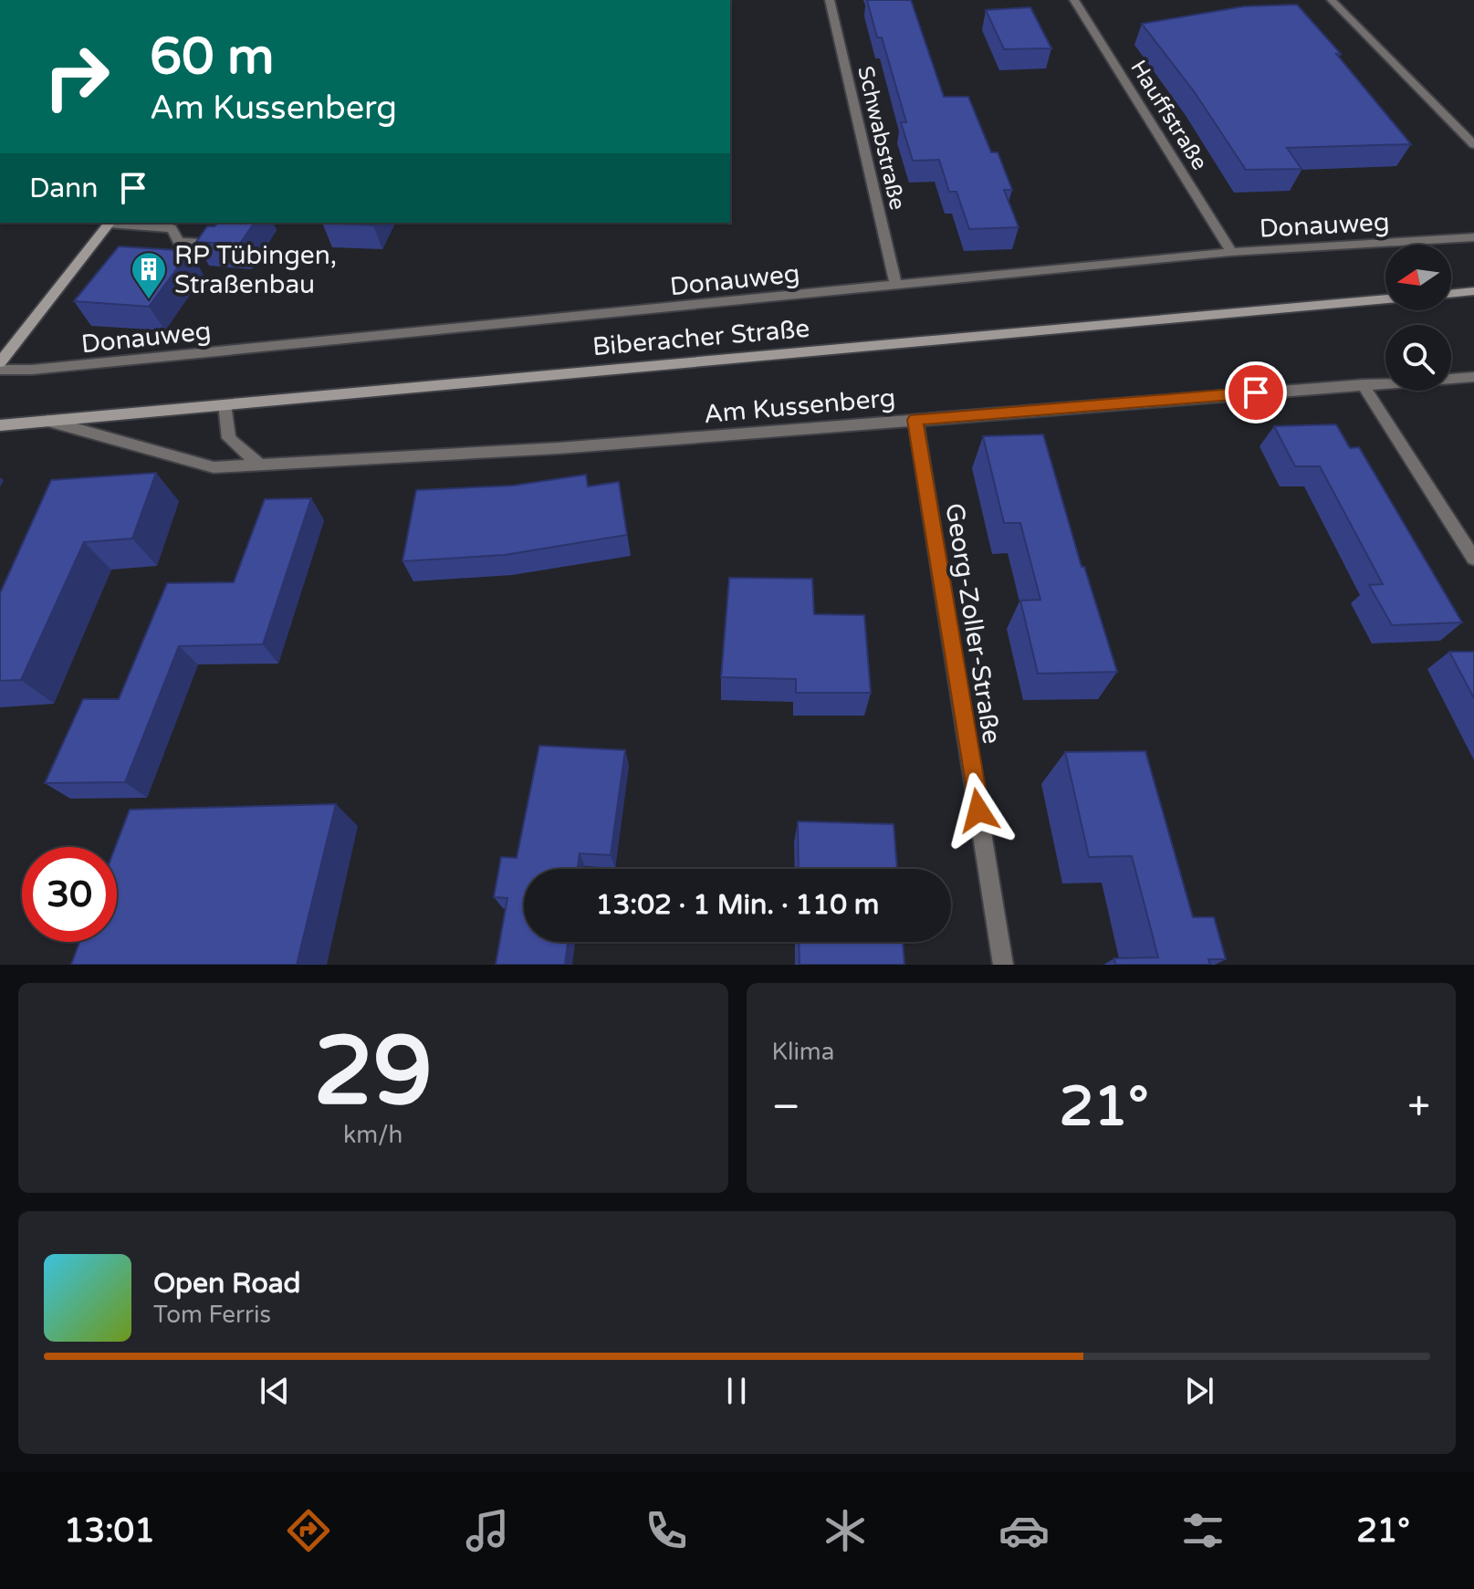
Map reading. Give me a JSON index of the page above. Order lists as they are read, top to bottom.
{
  "streets": {
    "street": [
      "Hauffstraße",
      "Schwabstraße",
      "Donauweg",
      "Biberacher Straße",
      "Am Kussenberg",
      "Georg-Zoller-Straße"
    ]
  },
  "crossings": [
    ["Hauffstraße", "Donauweg"],
    ["Schwabstraße", "Donauweg"],
    ["Biberacher Straße", "Am Kussenberg"],
    ["Am Kussenberg", "Georg-Zoller-Straße"]
  ],
  "places": {
    "building": ["RP Tübingen, Straßenbau"]
  },
  "north": "left",
  "page": {
    "turn": ["60 m", "Am Kussenberg"],
    "then": "Dann",
    "limit": "30",
    "trip": "13:02 · 1 Min. · 110 m",
    "tile": [
      ["29", "km/h"],
      "Klima"
    ],
    "heat": ["−", "21°", "+"],
    "song": ["Open Road", "Tom Ferris"],
    "tabs": ["13:01", "21°"]
  }
}
